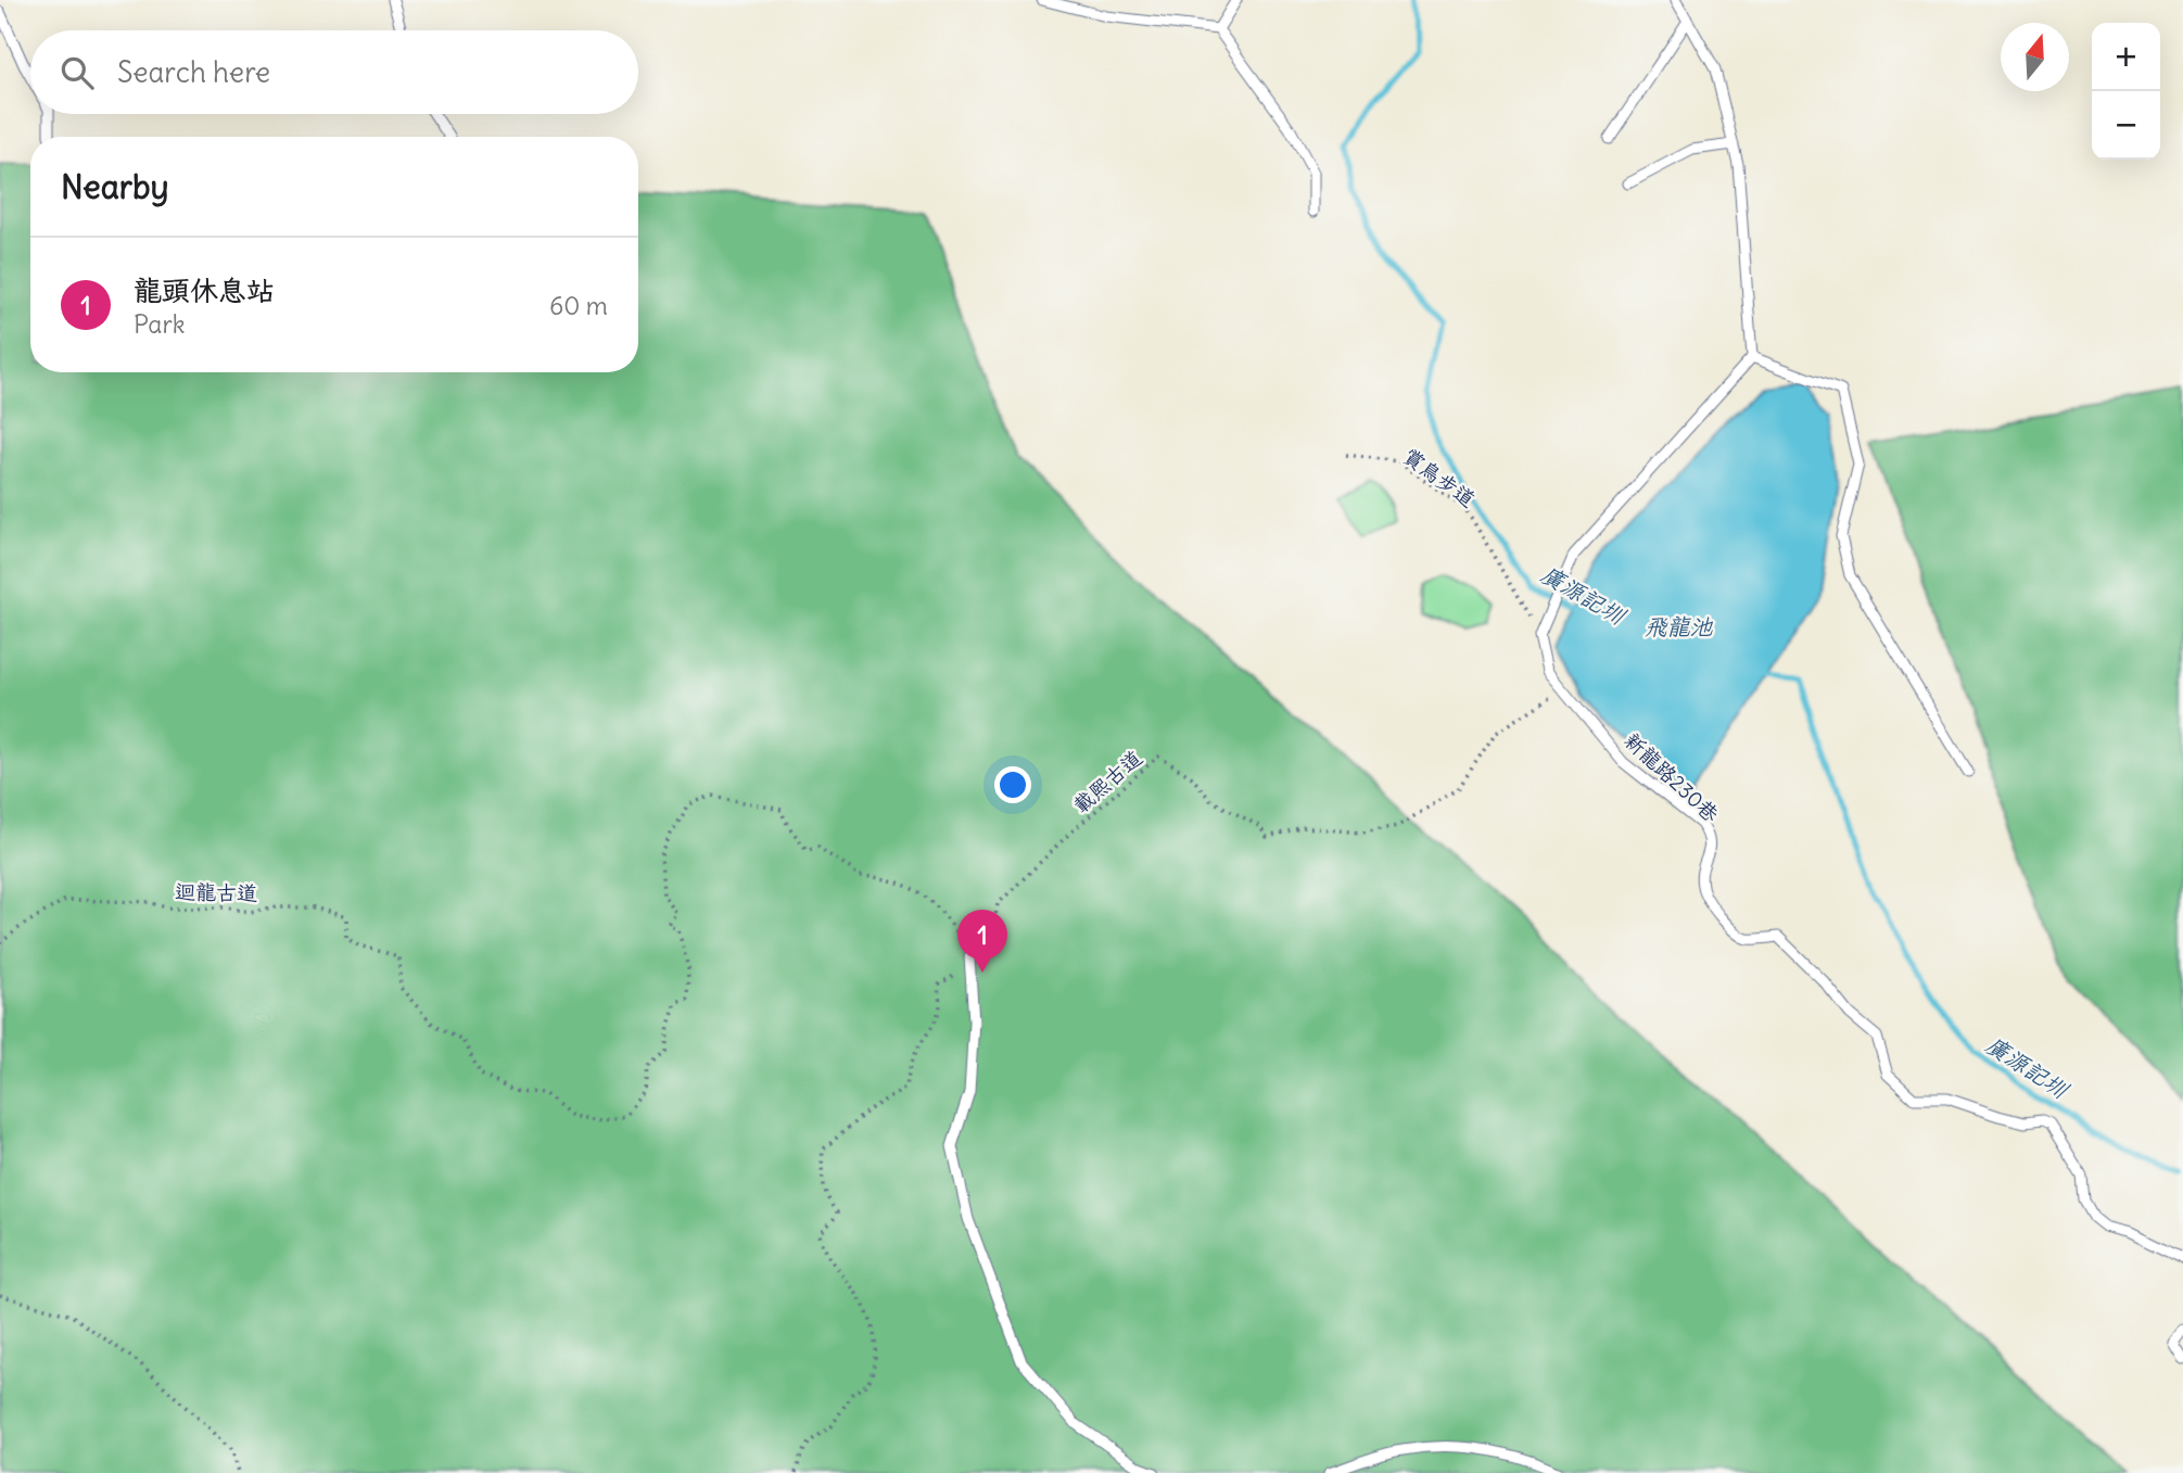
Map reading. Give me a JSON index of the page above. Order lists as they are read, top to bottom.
{
  "streets": {
    "lane": ["新龍路230巷"],
    "path": ["賞鳥步道", "載熙古道", "迴龍古道"]
  },
  "crossings": [
    ["賞鳥步道", "新龍路230巷"],
    ["新龍路230巷", "載熙古道"],
    ["載熙古道", "迴龍古道"]
  ],
  "water": ["廣源記圳", "飛龍池"],
  "north": "top",
  "page": {
    "map_buttons": ["+", "−"],
    "search": "Search here",
    "heading": "Nearby",
    "list": [
      {
        "mark": "1",
        "name": "龍頭休息站",
        "note": "Park",
        "value": "60 m"
      }
    ],
    "pins": "1"
  }
}
